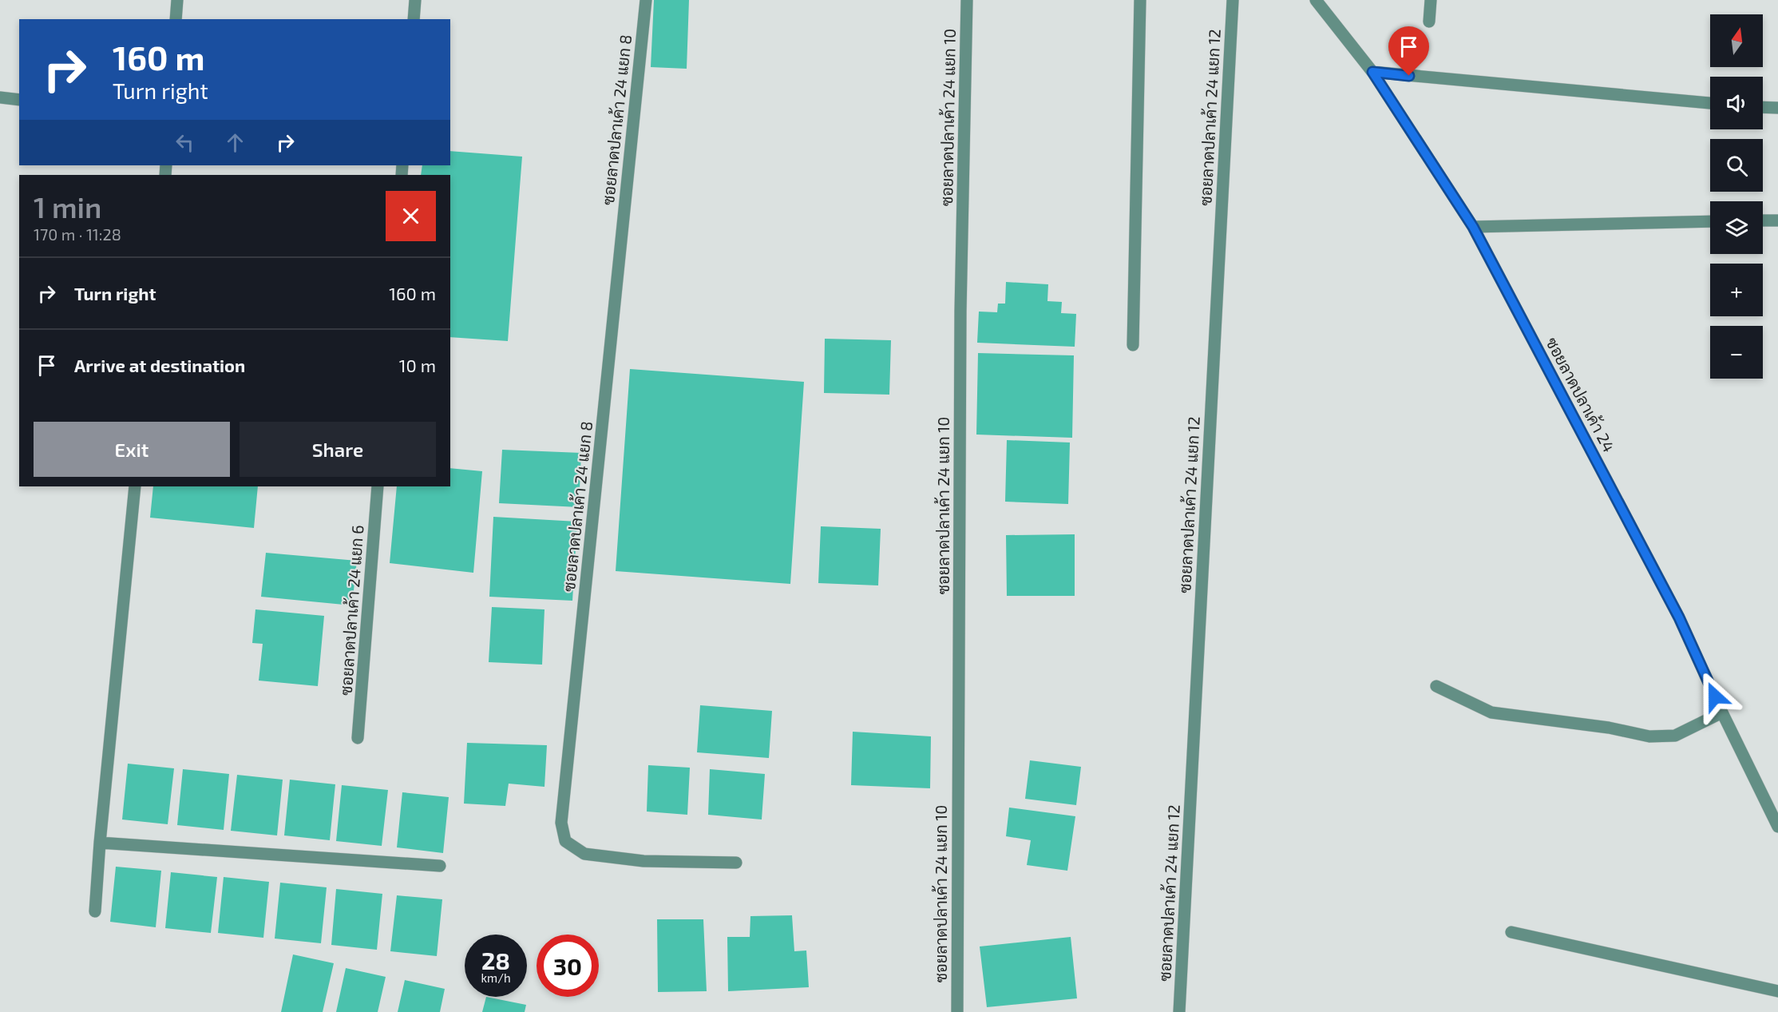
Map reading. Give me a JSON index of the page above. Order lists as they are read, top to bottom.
{
  "streets": {
    "street": [
      "ซอยลาดปลาเค้า 24 แยก 10",
      "ซอยลาดปลาเค้า 24 แยก 12",
      "ซอยลาดปลาเค้า 24 แยก 8",
      "ซอยลาดปลาเค้า 24",
      "ซอยลาดปลาเค้า 24 แยก 6"
    ]
  },
  "north": "top",
  "page": {
    "map_buttons": ["+", "−"],
    "turn": ["160 m", "Turn right"],
    "heading": ["1 min", "170 m · 11:28"],
    "list": [
      {
        "name": "Turn right",
        "value": "160 m"
      },
      {
        "name": "Arrive at destination",
        "value": "10 m"
      }
    ],
    "buttons": ["Exit", "Share"],
    "speed": "28 km/h",
    "limit": "30"
  }
}
